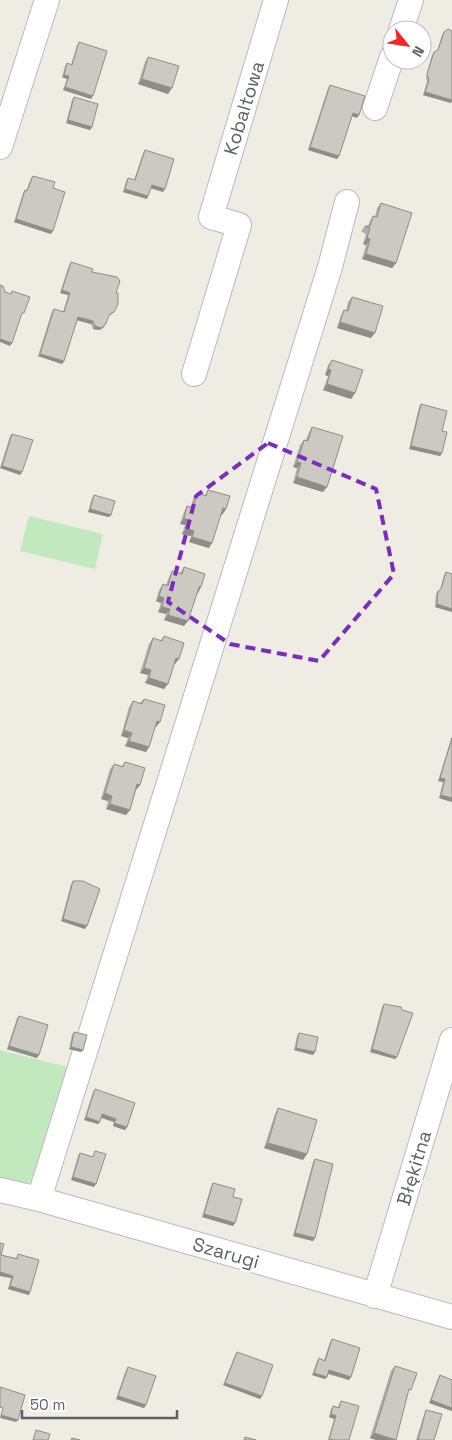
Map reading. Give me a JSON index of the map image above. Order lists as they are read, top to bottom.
{
  "streets": {
    "street": ["Kobaltowa", "Błękitna", "Szarugi"]
  },
  "crossings": [
    ["Błękitna", "Szarugi"]
  ],
  "scale_bar": "50 m",
  "north": "bottom right"
}
